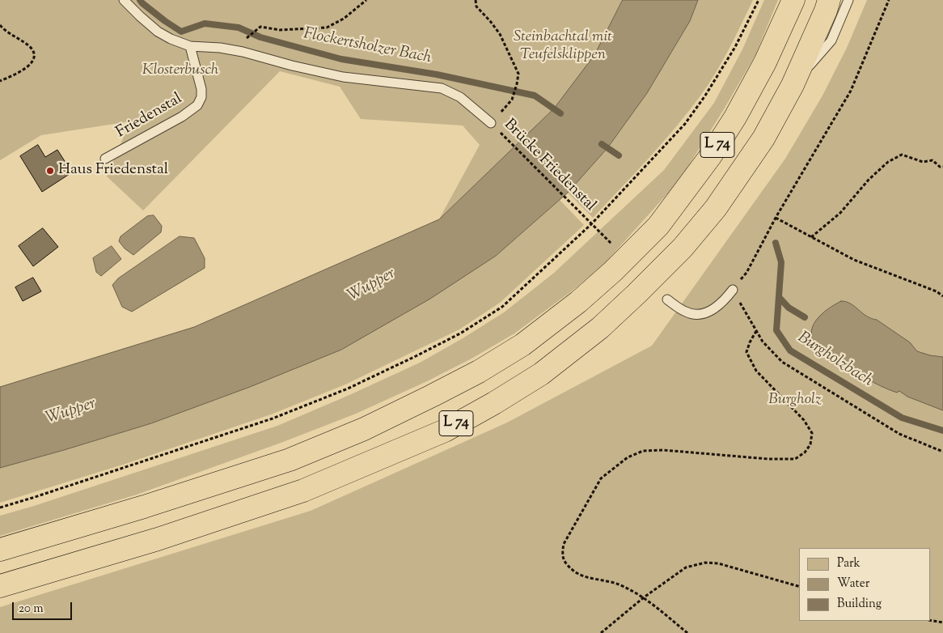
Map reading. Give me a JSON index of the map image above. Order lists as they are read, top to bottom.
{
  "streets": {
    "highway": ["L 74"],
    "lane": ["Friedenstal"],
    "path": ["Brücke Friedenstal"]
  },
  "water": ["Flockertsholzer Bach", "Wupper", "Burgholzbach"],
  "parks": ["Steinbachtal mit Teufelsklippen", "Klosterbusch", "Burgholz"],
  "places": ["Haus Friedenstal"],
  "legend": ["Park", "Water", "Building"],
  "scale_bar": "20 m"
}
